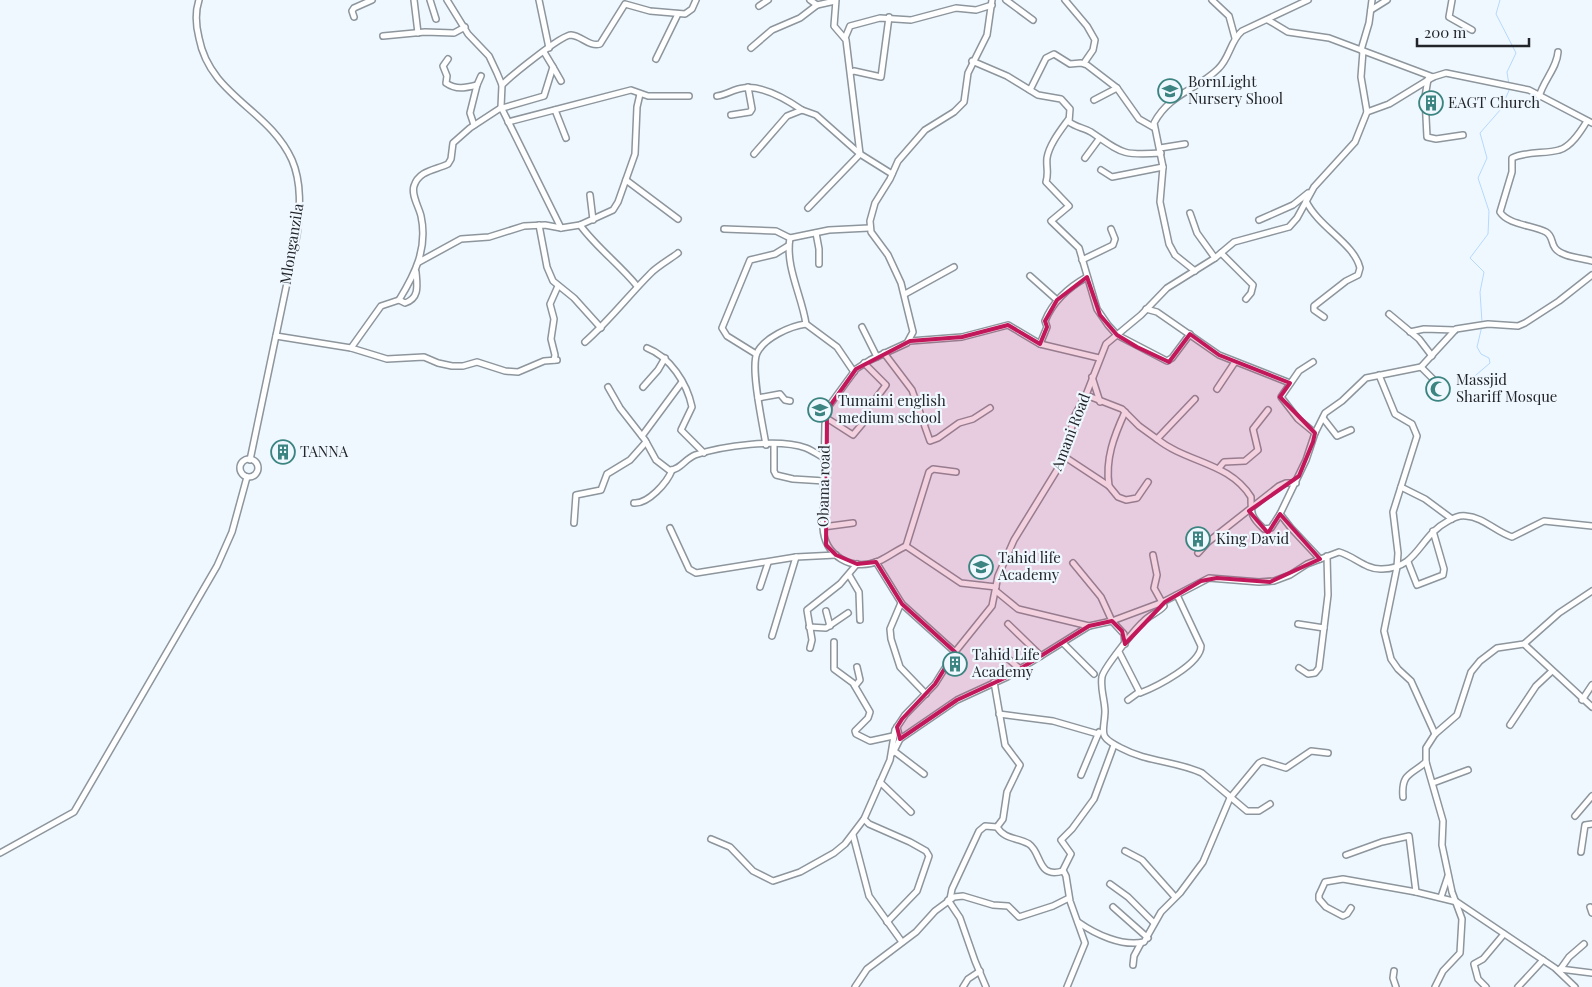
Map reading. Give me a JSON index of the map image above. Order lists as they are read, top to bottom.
{
  "streets": {
    "street": ["Mlonganzila", "Amani Road", "Obama road"]
  },
  "places": {
    "school or university": ["BornLight Nursery Shool", "Tumaini english medium school", "Tahid life Academy"],
    "building": [
      "EAGT Church",
      "TANNA",
      "King David",
      "Tahid Life Academy"
    ],
    "mosque": ["Massjid Shariff Mosque"]
  },
  "scale_bar": "200 m"
}
